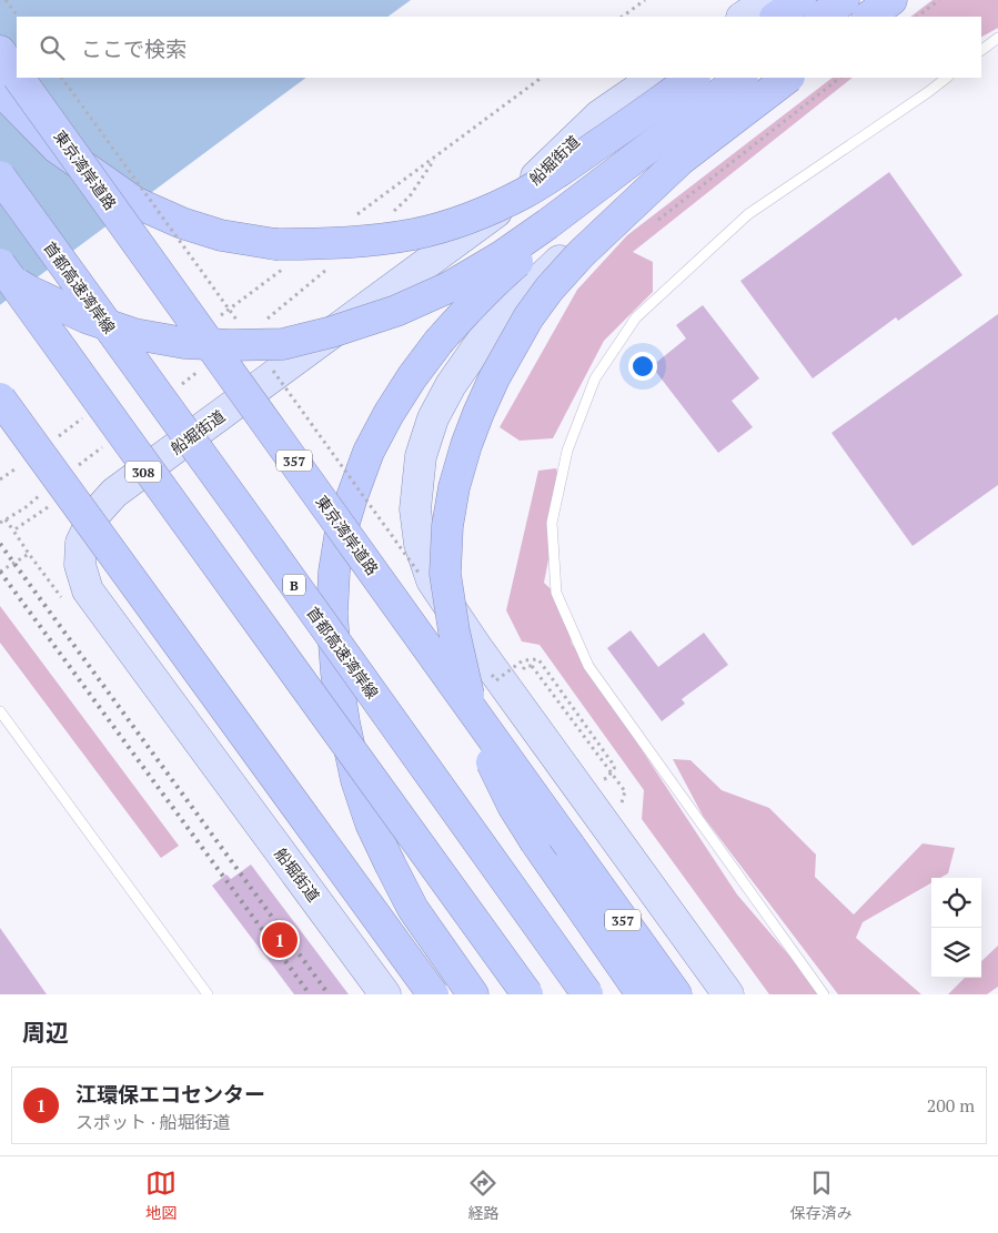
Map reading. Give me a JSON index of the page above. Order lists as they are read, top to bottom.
{
  "streets": {
    "highway": [
      "東京湾岸道路",
      "首都高速湾岸線",
      "357",
      "B"
    ],
    "main road": ["船堀街道", "308"]
  },
  "page": {
    "search": "ここで検索",
    "pins": "1",
    "heading": "周辺",
    "list": [
      {
        "mark": "1",
        "name": "江環保エコセンター",
        "note": "スポット · 船堀街道",
        "value": "200 m"
      }
    ],
    "nav": ["地図", "経路", "保存済み"]
  }
}
